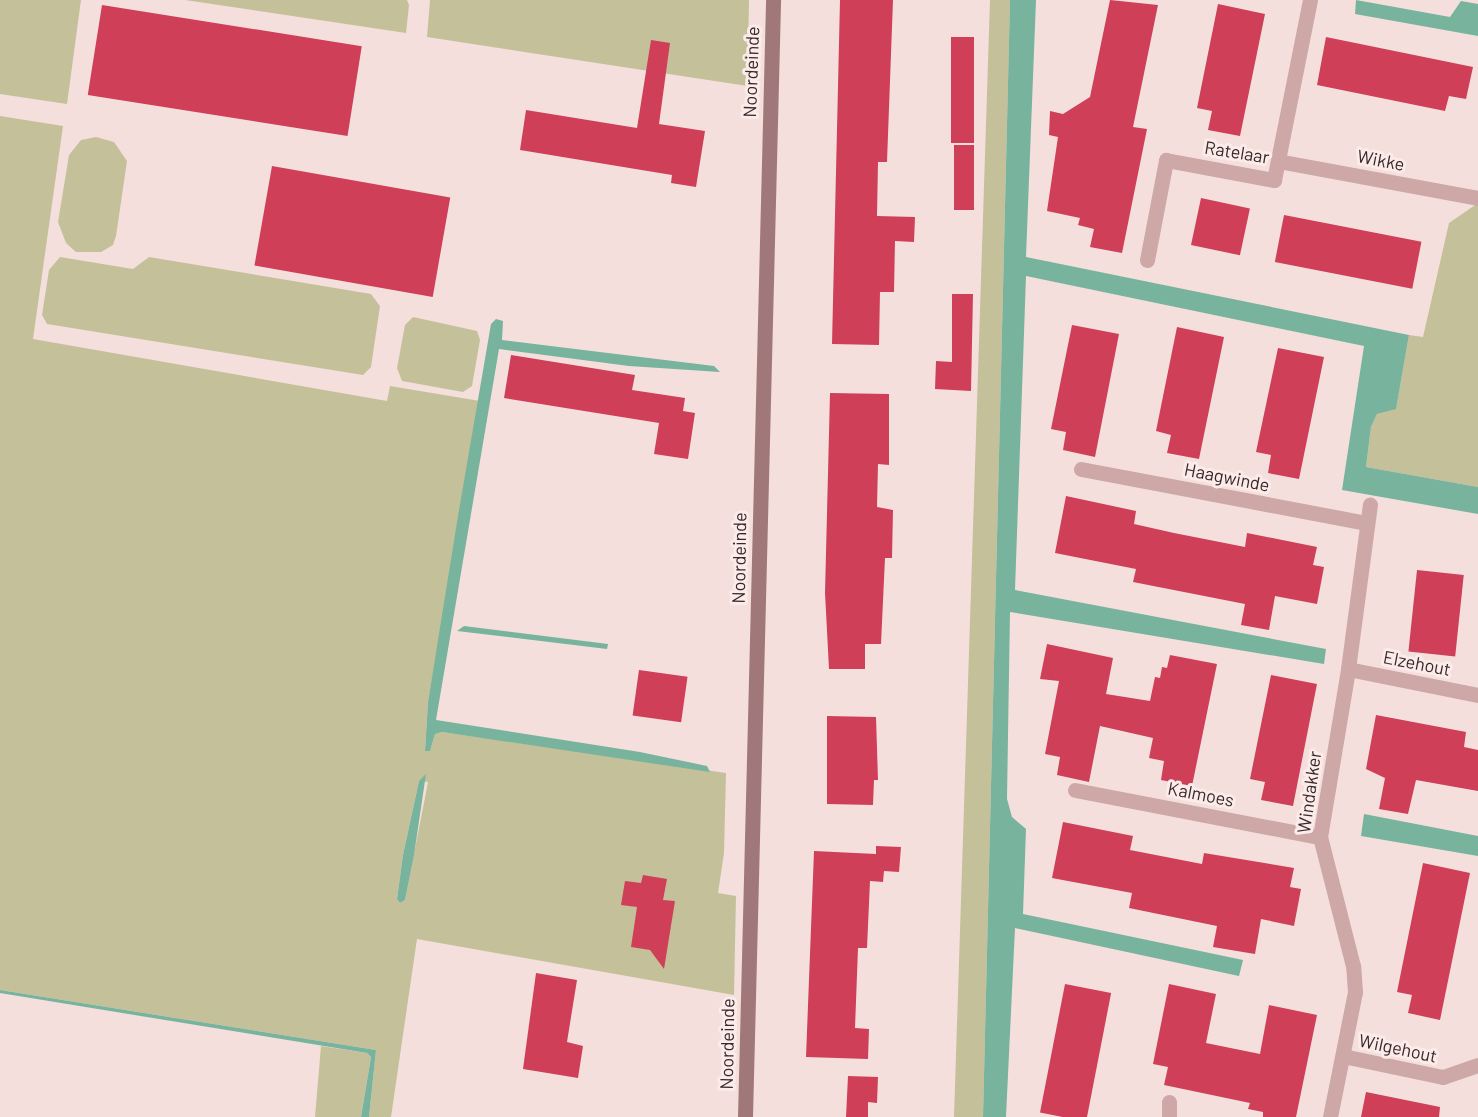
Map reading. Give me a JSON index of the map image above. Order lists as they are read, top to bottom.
{
  "streets": {
    "main road": ["Noordeinde"],
    "street": [
      "Ratelaar",
      "Wikke",
      "Haagwinde",
      "Elzehout",
      "Windakker",
      "Kalmoes",
      "Wilgehout"
    ]
  },
  "crossings": [
    ["Ratelaar", "Wikke"],
    ["Haagwinde", "Windakker"],
    ["Elzehout", "Windakker"],
    ["Windakker", "Kalmoes"],
    ["Windakker", "Wilgehout"]
  ]
}
